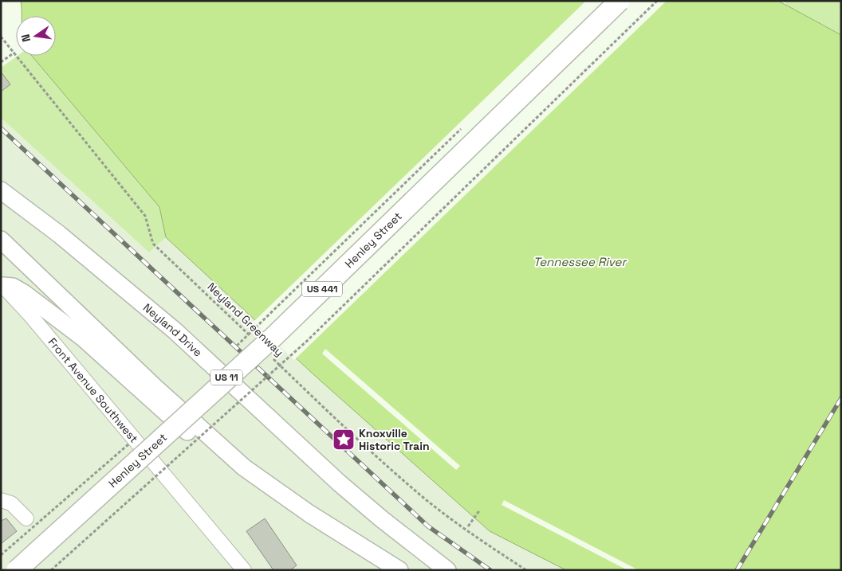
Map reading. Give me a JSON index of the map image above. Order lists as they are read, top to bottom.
{
  "streets": {
    "highway": ["Henley Street", "US 441"],
    "main road": ["Neyland Drive", "US 11"],
    "street": ["Front Avenue Southwest"],
    "path": ["Neyland Greenway"]
  },
  "water": ["Tennessee River"],
  "places": {
    "place": ["Knoxville Historic Train"]
  },
  "north": "left"
}
